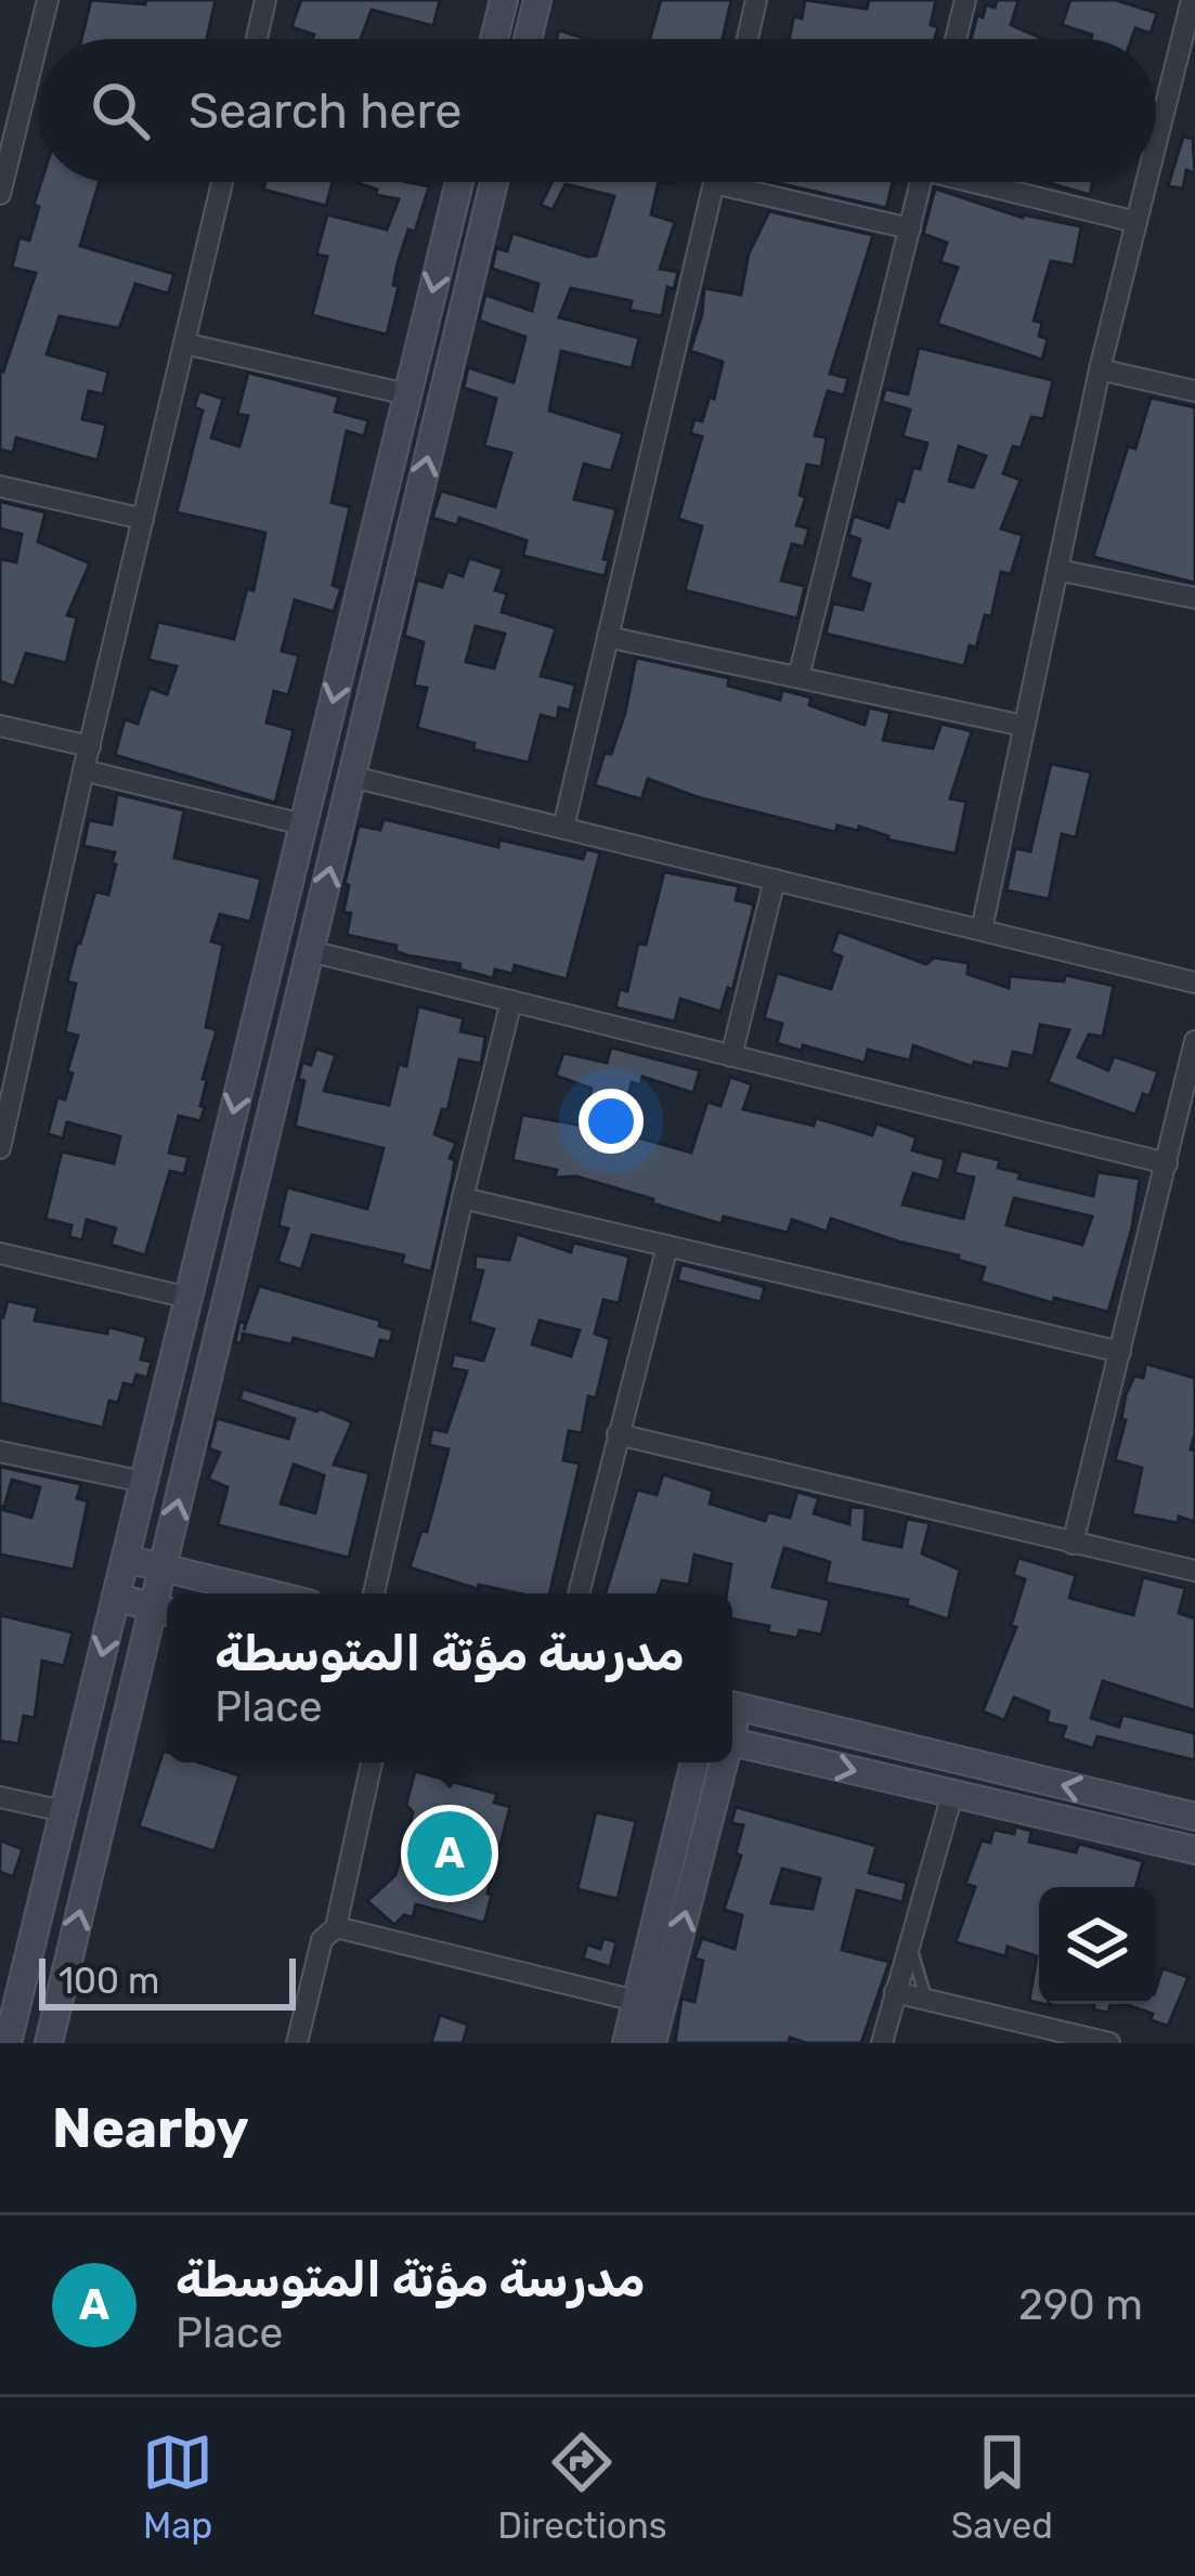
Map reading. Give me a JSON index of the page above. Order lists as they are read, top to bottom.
{
  "scale_bar": "100 m",
  "page": {
    "search": "Search here",
    "popup": ["مدرسة مؤتة المتوسطة", "Place"],
    "pins": "A",
    "scale": "100 m",
    "heading": "Nearby",
    "list": [
      {
        "mark": "A",
        "name": "مدرسة مؤتة المتوسطة",
        "note": "Place",
        "value": "290 m"
      }
    ],
    "nav": ["Map", "Directions", "Saved"]
  }
}
